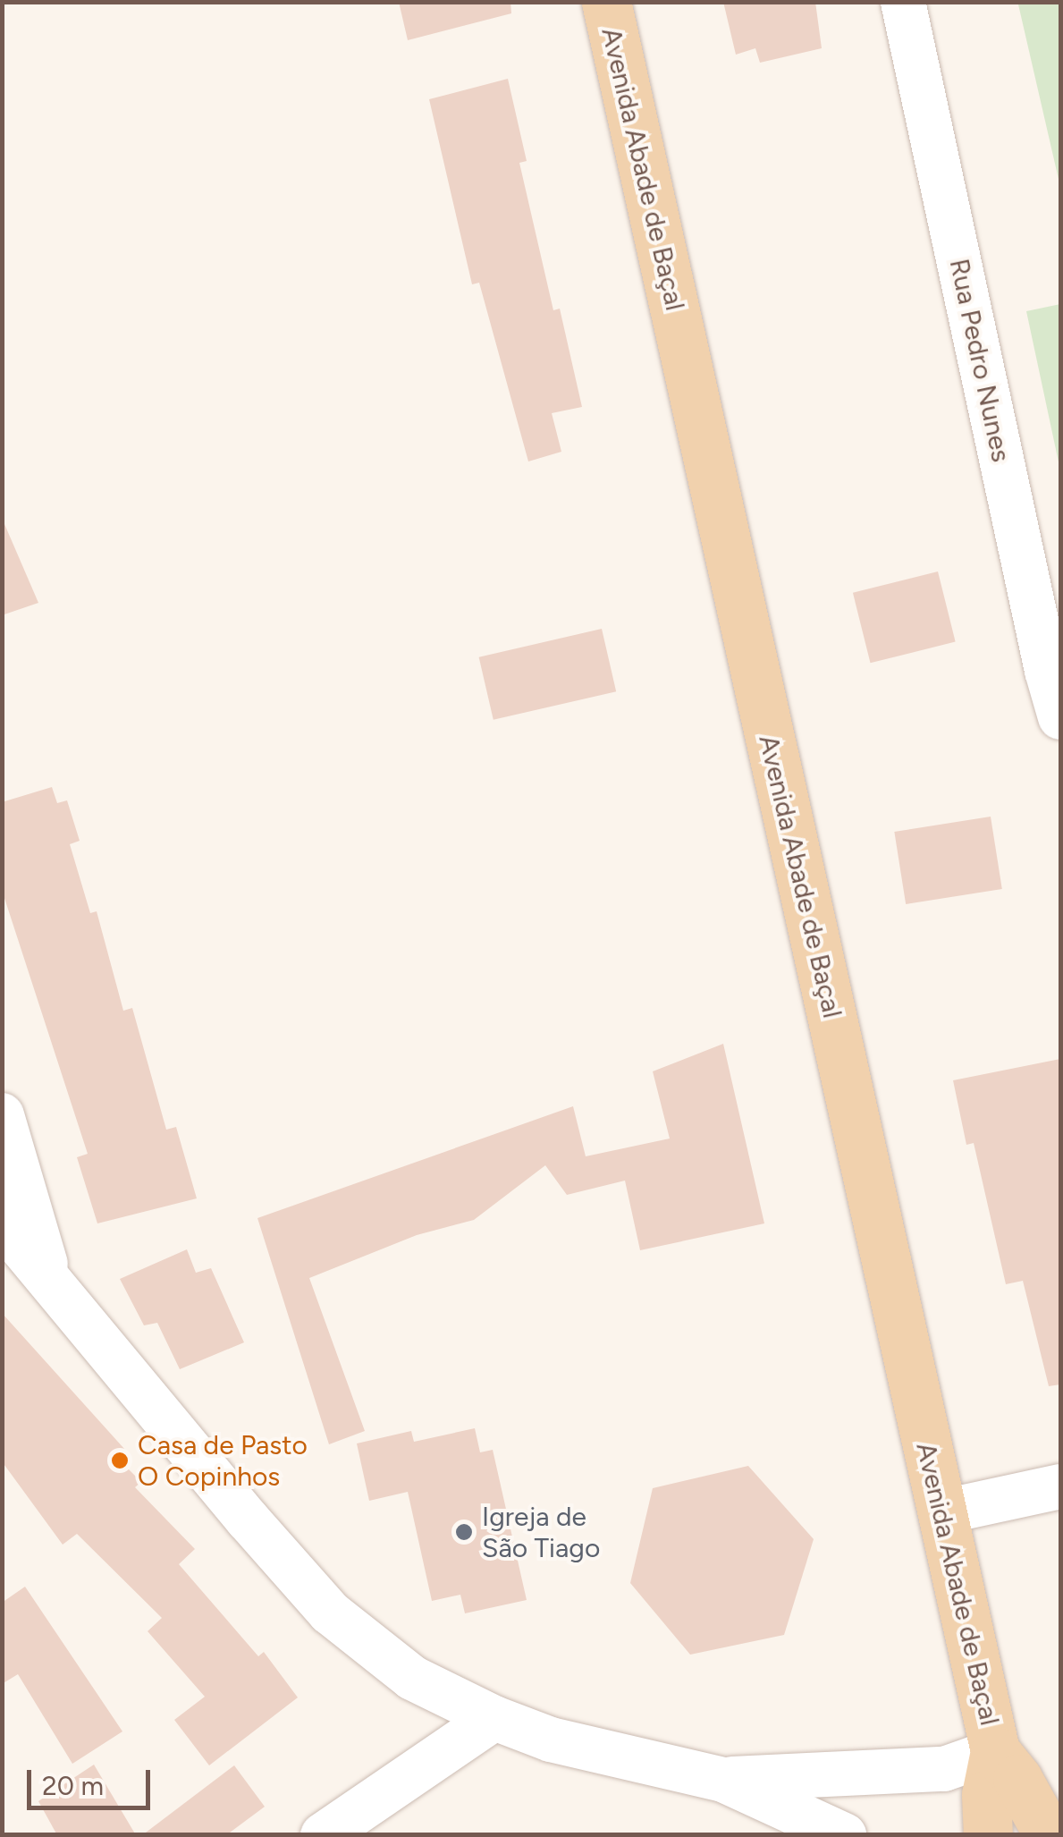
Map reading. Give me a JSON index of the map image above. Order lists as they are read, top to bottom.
{
  "streets": {
    "main road": ["Avenida Abade de Baçal"],
    "street": ["Rua Pedro Nunes"]
  },
  "places": ["Casa de Pasto O Copinhos", "Igreja de São Tiago"],
  "scale_bar": "20 m"
}
